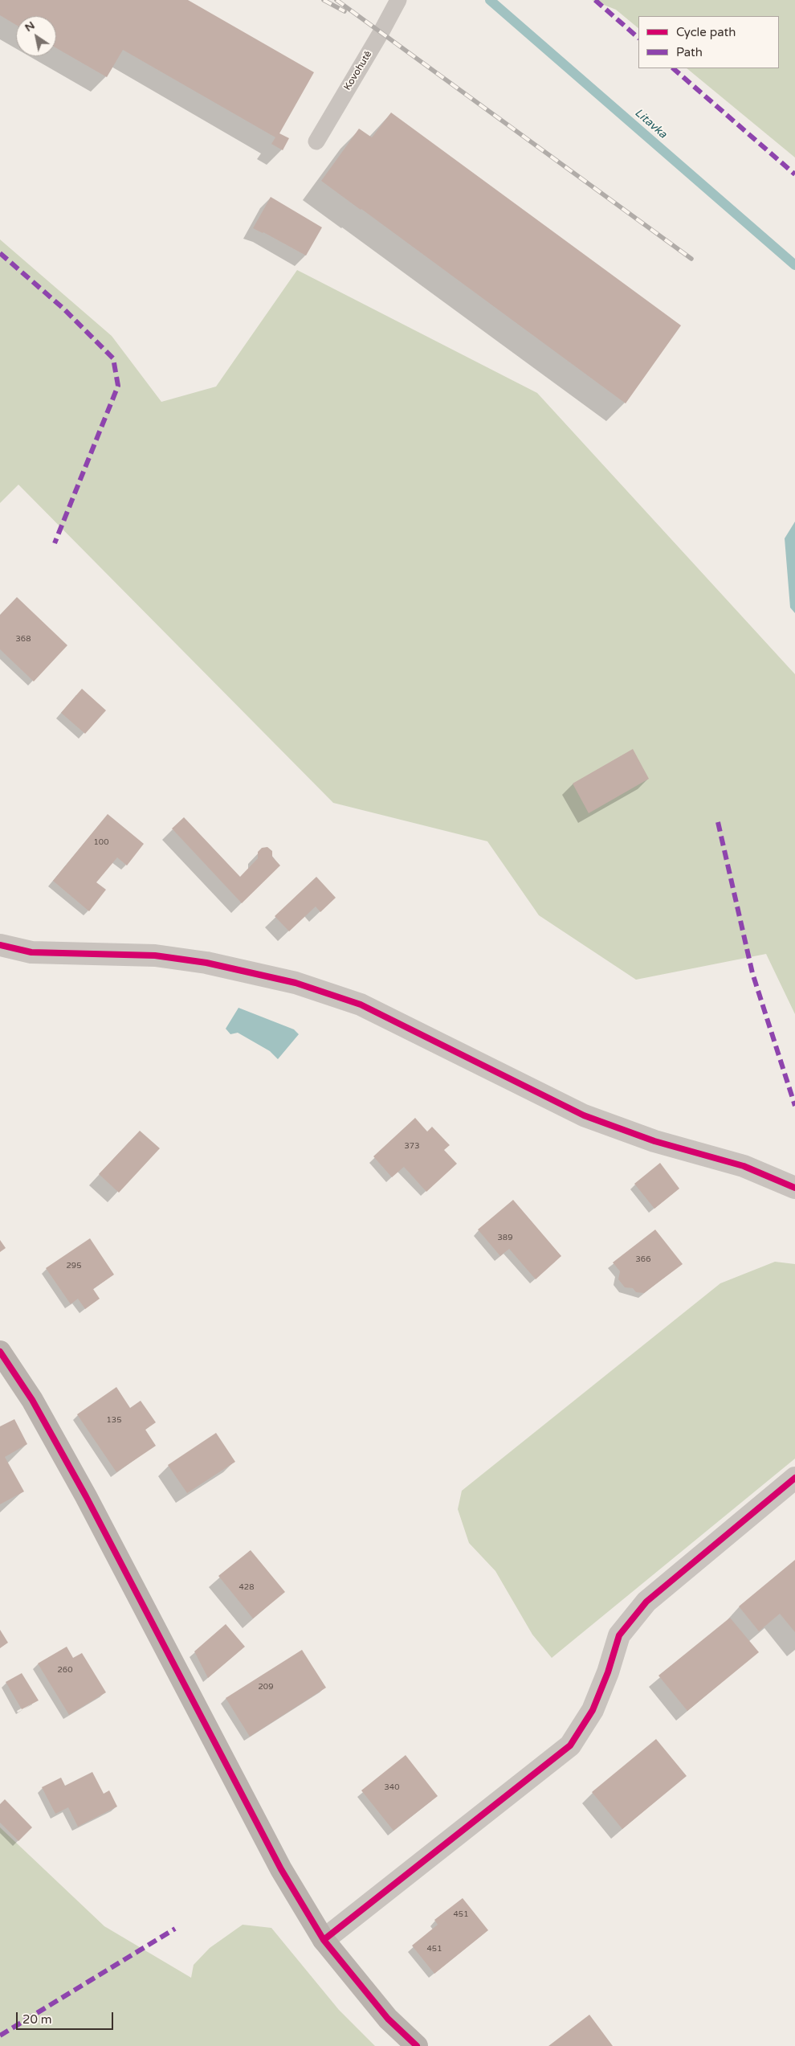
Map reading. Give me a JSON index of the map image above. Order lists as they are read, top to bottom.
{
  "streets": {
    "lane": ["Kovohutě"]
  },
  "water": ["Litavka"],
  "house_numbers": [
    "368",
    "100",
    "373",
    "389",
    "366",
    "295",
    "135",
    "428",
    "260",
    "209",
    "340",
    "451",
    "451"
  ],
  "legend": ["Cycle path", "Path"],
  "scale_bar": "20 m",
  "north": "top left"
}
